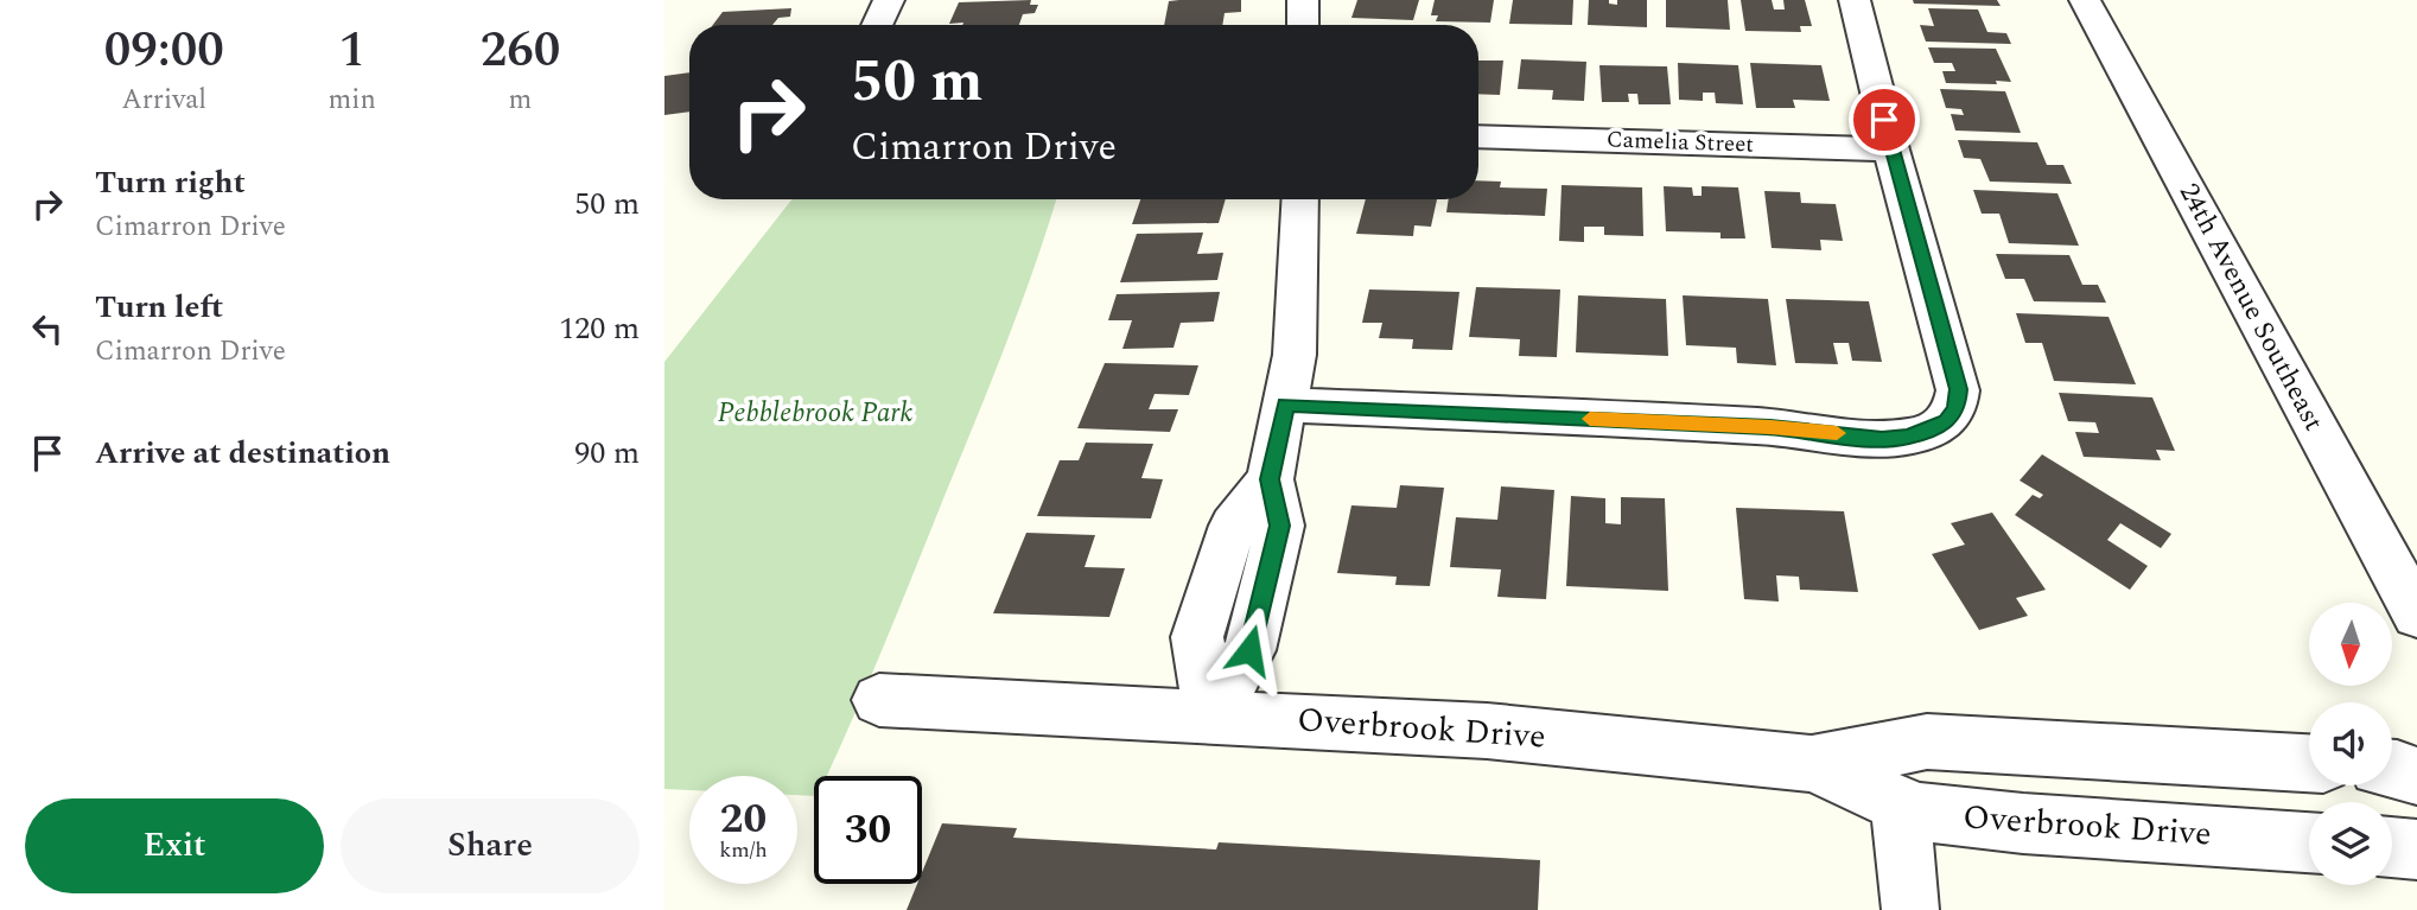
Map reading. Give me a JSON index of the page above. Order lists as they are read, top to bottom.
{
  "streets": {
    "street": ["Camelia Street", "24th Avenue Southeast", "Overbrook Drive"]
  },
  "parks": ["Pebblebrook Park"],
  "north": "bottom",
  "page": {
    "eta": [
      "09:00",
      "Arrival",
      "1",
      "min",
      "260",
      "m"
    ],
    "turn": ["50 m", "Cimarron Drive"],
    "list": [
      {
        "name": "Turn right",
        "note": "Cimarron Drive",
        "value": "50 m"
      },
      {
        "name": "Turn left",
        "note": "Cimarron Drive",
        "value": "120 m"
      },
      {
        "name": "Arrive at destination",
        "value": "90 m"
      }
    ],
    "speed": "20 km/h",
    "limit": "30",
    "buttons": ["Exit", "Share"]
  }
}
